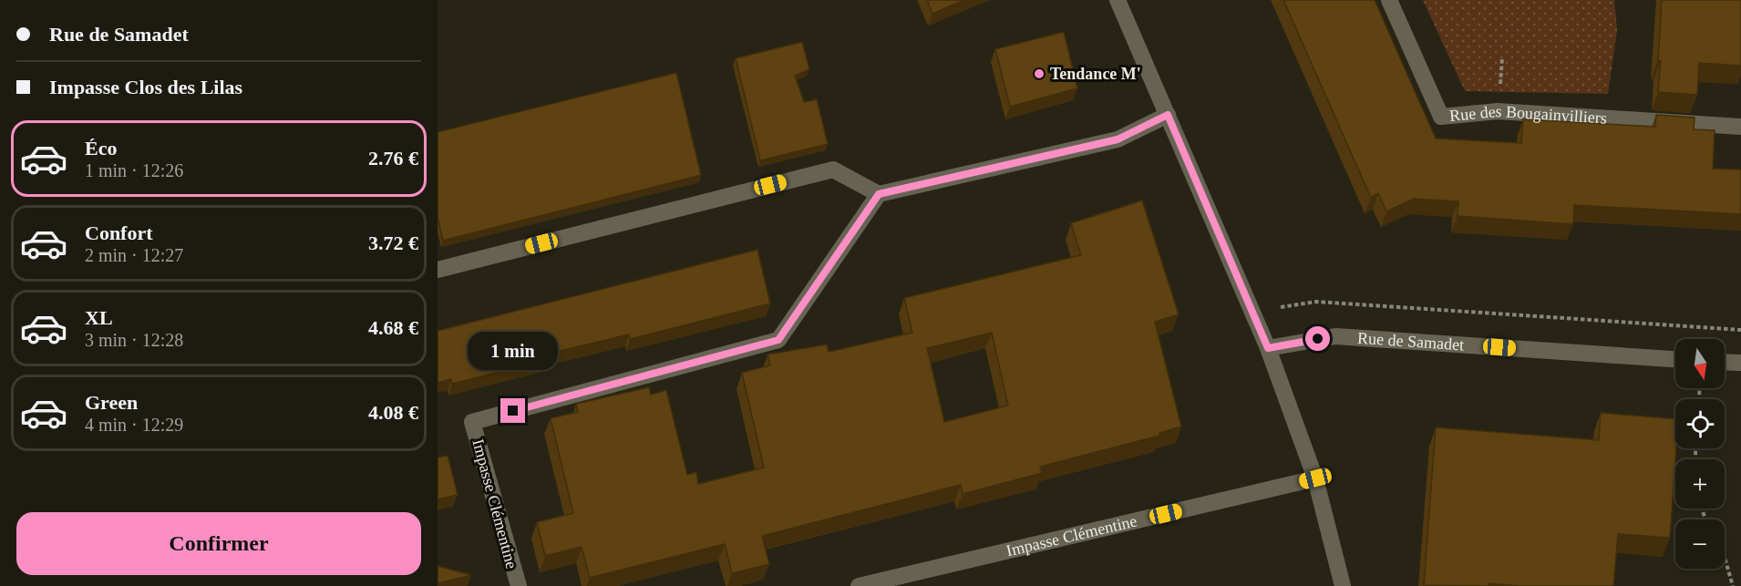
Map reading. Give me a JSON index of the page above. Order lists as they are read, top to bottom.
{
  "streets": {
    "street": ["Rue des Bougainvilliers", "Rue de Samadet", "Impasse Clémentine"]
  },
  "places": ["Tendance M'"],
  "north": "bottom",
  "page": {
    "banner": ["Rue de Samadet", "Impasse Clos des Lilas"],
    "list": [
      {
        "name": "Éco",
        "note": "1 min · 12:26",
        "value": "2.76 €"
      },
      {
        "name": "Confort",
        "note": "2 min · 12:27",
        "value": "3.72 €"
      },
      {
        "name": "XL",
        "note": "3 min · 12:28",
        "value": "4.68 €"
      },
      {
        "name": "Green",
        "note": "4 min · 12:29",
        "value": "4.08 €"
      }
    ],
    "bubble": "1 min",
    "map_buttons": ["+", "−"],
    "buttons": "Confirmer"
  }
}
